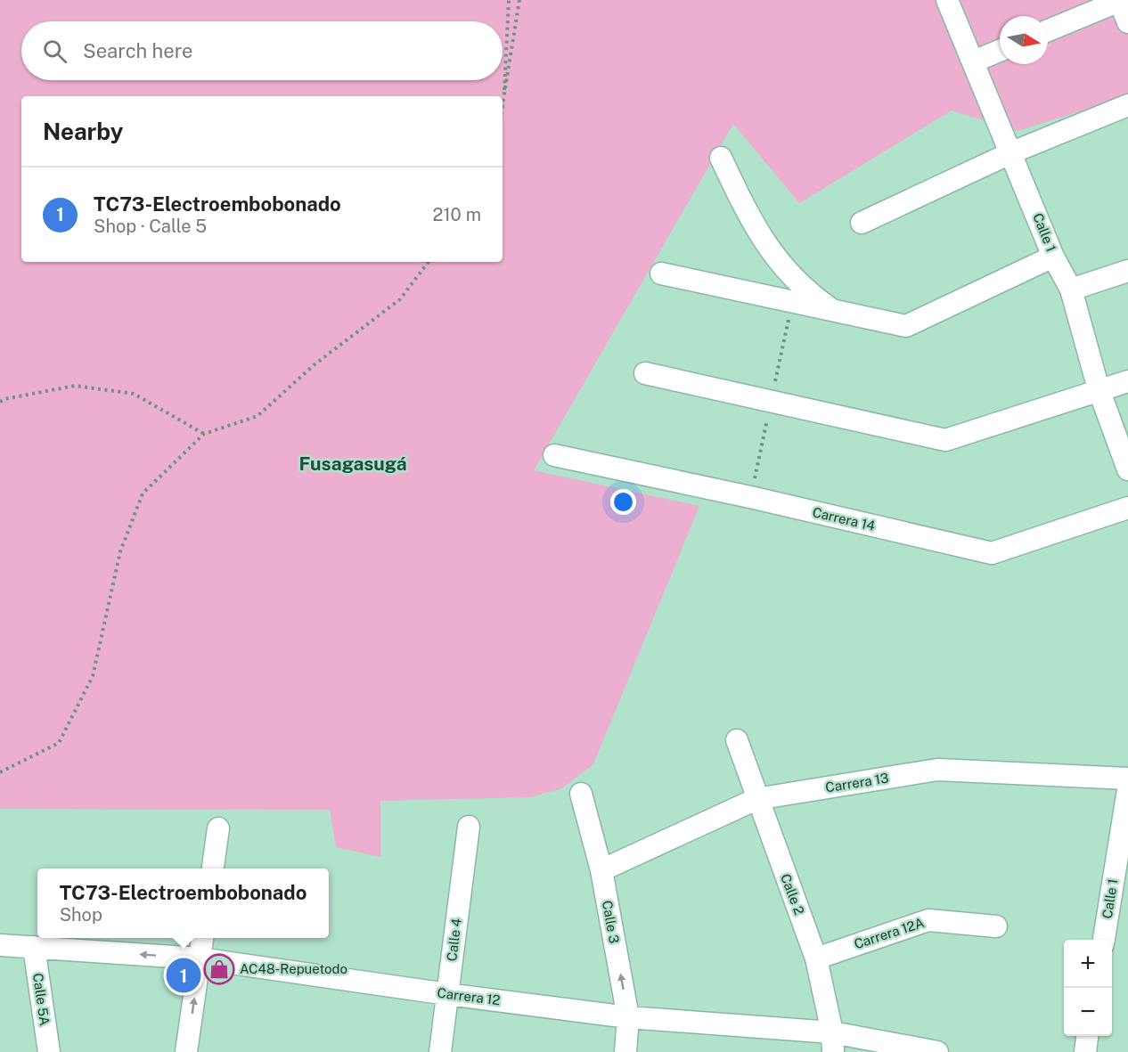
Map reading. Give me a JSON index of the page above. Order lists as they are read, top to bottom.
{
  "streets": {
    "street": [
      "Calle 1",
      "Carrera 14",
      "Carrera 13",
      "Calle 2",
      "Calle 3",
      "Carrera 12A",
      "Calle 4",
      "Carrera 12",
      "Calle 5A"
    ]
  },
  "crossings": [
    ["Carrera 13", "Calle 2"],
    ["Carrera 13", "Calle 3"],
    ["Calle 2", "Carrera 12A"],
    ["Calle 2", "Carrera 12"],
    ["Calle 3", "Carrera 12"],
    ["Calle 4", "Carrera 12"],
    ["Carrera 12", "Calle 5A"]
  ],
  "one_way": ["Calle 3"],
  "districts": ["Fusagasugá"],
  "places": {
    "shop": ["AC48-Repuetodo"]
  },
  "north": "right",
  "page": {
    "search": "Search here",
    "heading": "Nearby",
    "list": [
      {
        "mark": "1",
        "name": "TC73-Electroembobonado",
        "note": "Shop · Calle 5",
        "value": "210 m"
      }
    ],
    "popup": ["TC73-Electroembobonado", "Shop"],
    "map_buttons": ["+", "−"],
    "pins": "1"
  }
}
